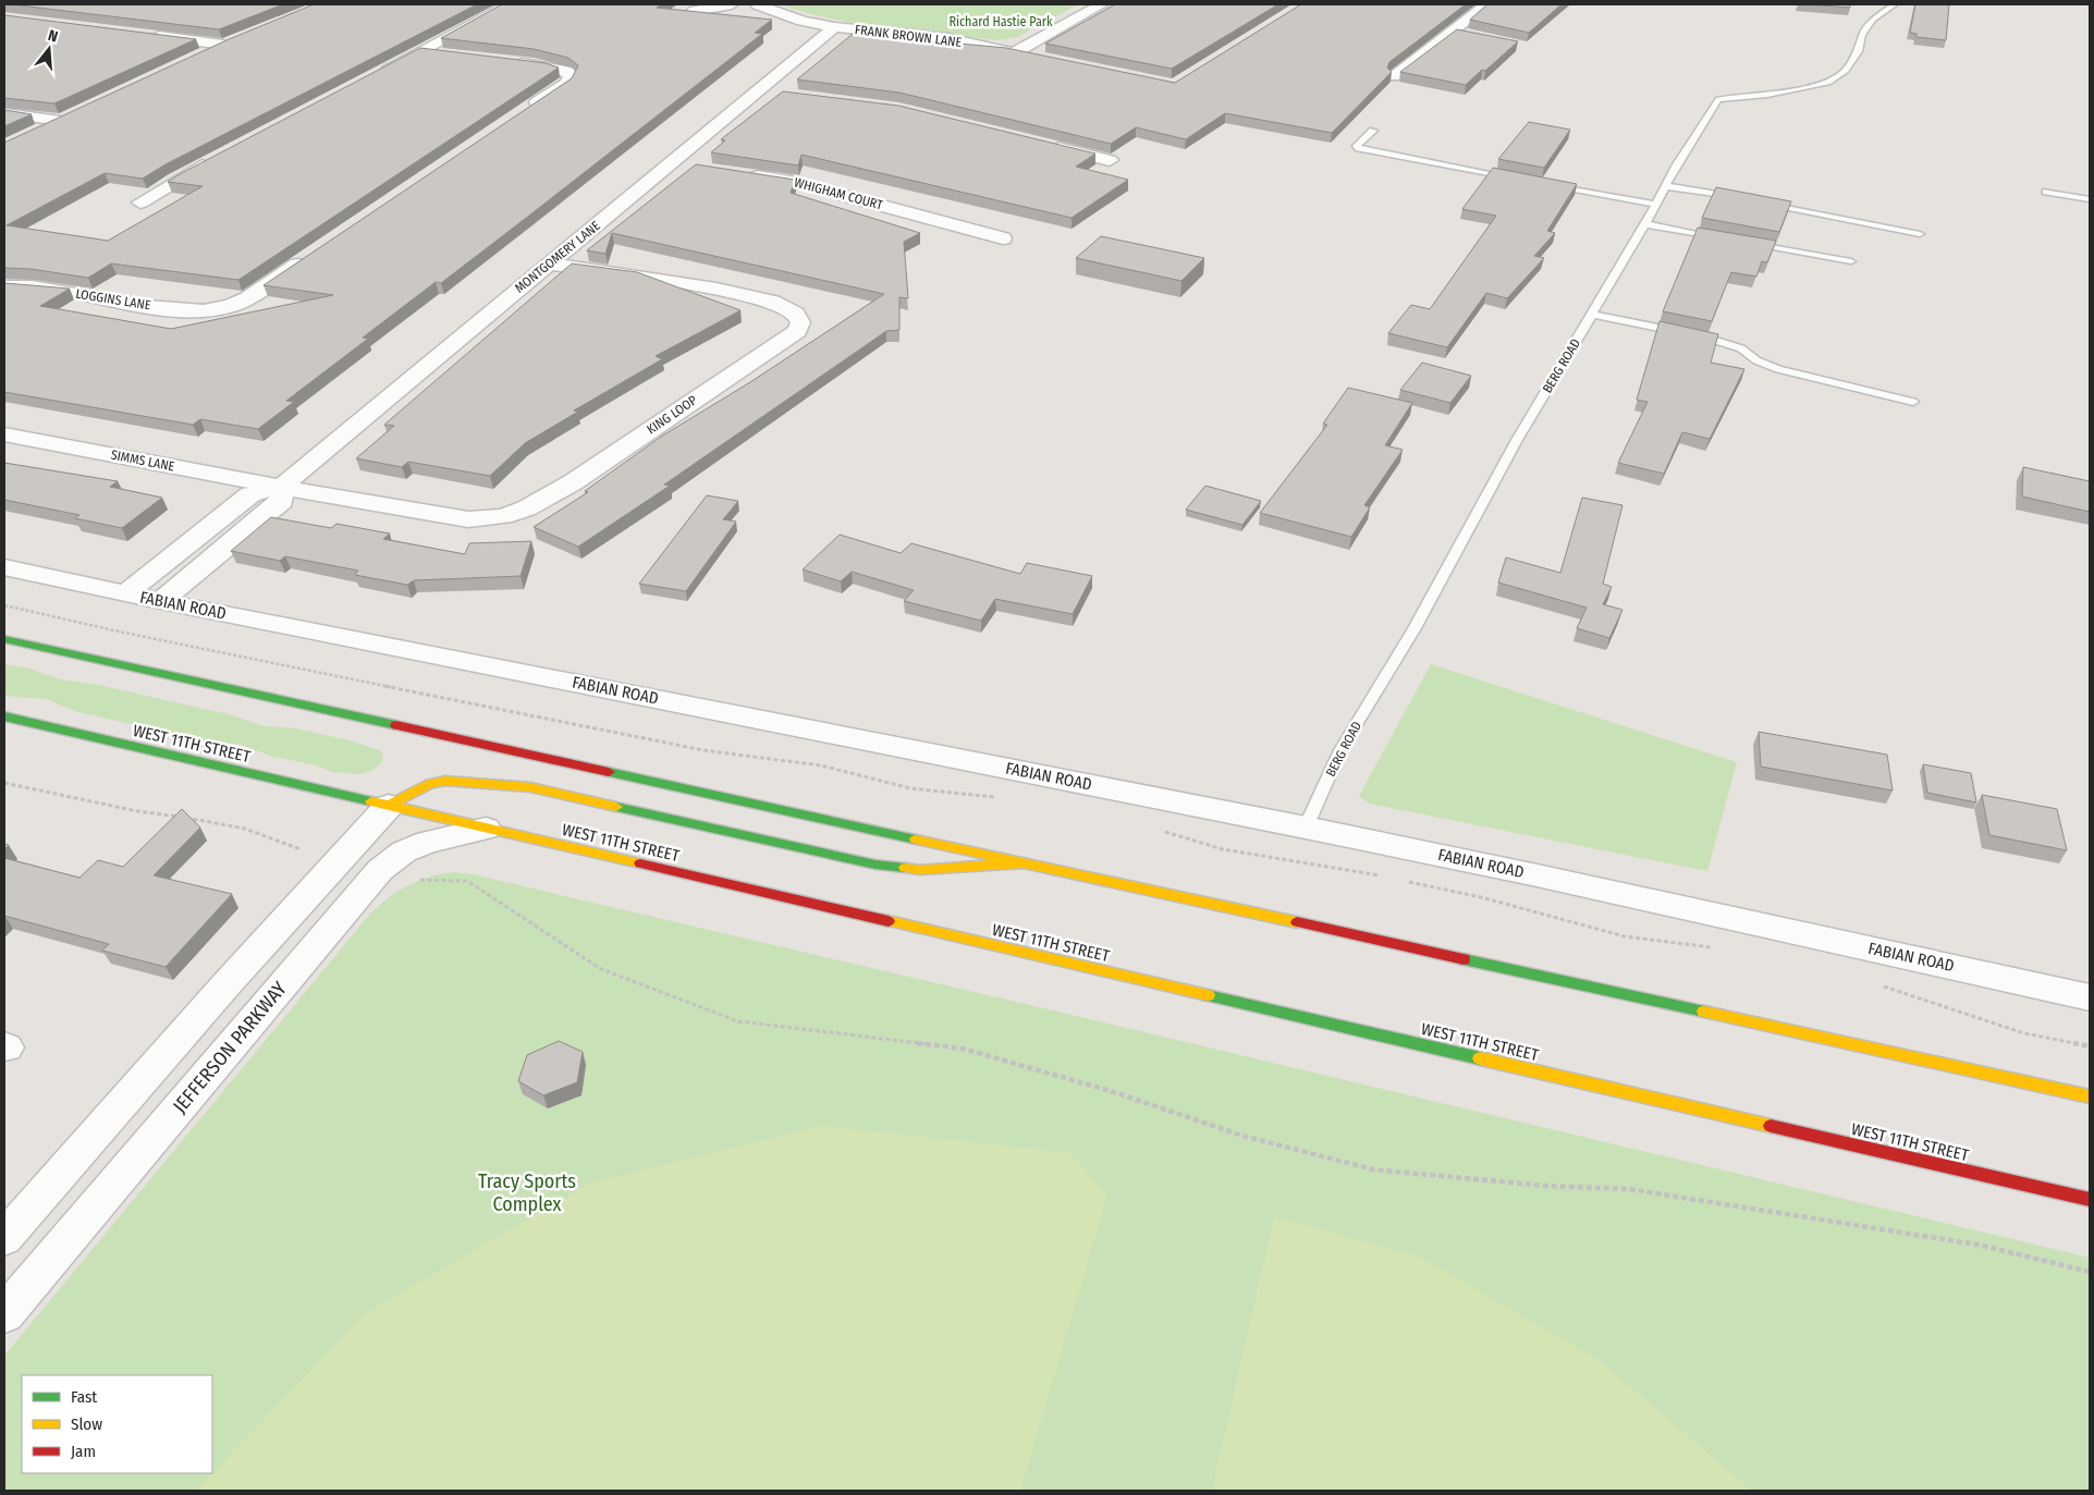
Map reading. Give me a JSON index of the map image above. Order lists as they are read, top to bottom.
{
  "streets": {
    "main road": ["WEST 11TH STREET"],
    "street": [
      "FRANK BROWN LANE",
      "WHIGHAM COURT",
      "MONTGOMERY LANE",
      "LOGGINS LANE",
      "KING LOOP",
      "SIMMS LANE",
      "FABIAN ROAD",
      "JEFFERSON PARKWAY"
    ],
    "lane": ["BERG ROAD"]
  },
  "crossings": [
    ["FRANK BROWN LANE", "MONTGOMERY LANE"],
    ["MONTGOMERY LANE", "KING LOOP"],
    ["MONTGOMERY LANE", "SIMMS LANE"],
    ["MONTGOMERY LANE", "FABIAN ROAD"],
    ["BERG ROAD", "FABIAN ROAD"],
    ["KING LOOP", "SIMMS LANE"],
    ["WEST 11TH STREET", "JEFFERSON PARKWAY"]
  ],
  "parks": ["Richard Hastie Park", "Tracy Sports Complex"],
  "legend": ["Fast", "Slow", "Jam"],
  "north": "top"
}
